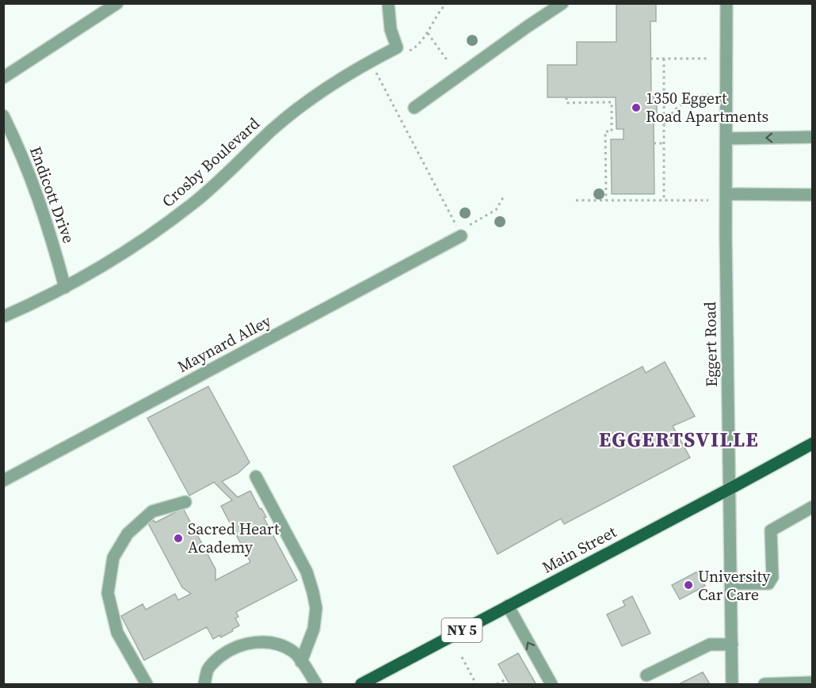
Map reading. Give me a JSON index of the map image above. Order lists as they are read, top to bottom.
{
  "streets": {
    "main road": ["Main Street", "NY 5"],
    "street": [
      "Crosby Boulevard",
      "Endicott Drive",
      "Maynard Alley",
      "Eggert Road"
    ]
  },
  "crossings": [
    ["Crosby Boulevard", "Endicott Drive"],
    ["Eggert Road", "Main Street"]
  ],
  "districts": ["EGGERTSVILLE"],
  "places": ["1350 Eggert Road Apartments", "Sacred Heart Academy", "University Car Care"]
}
